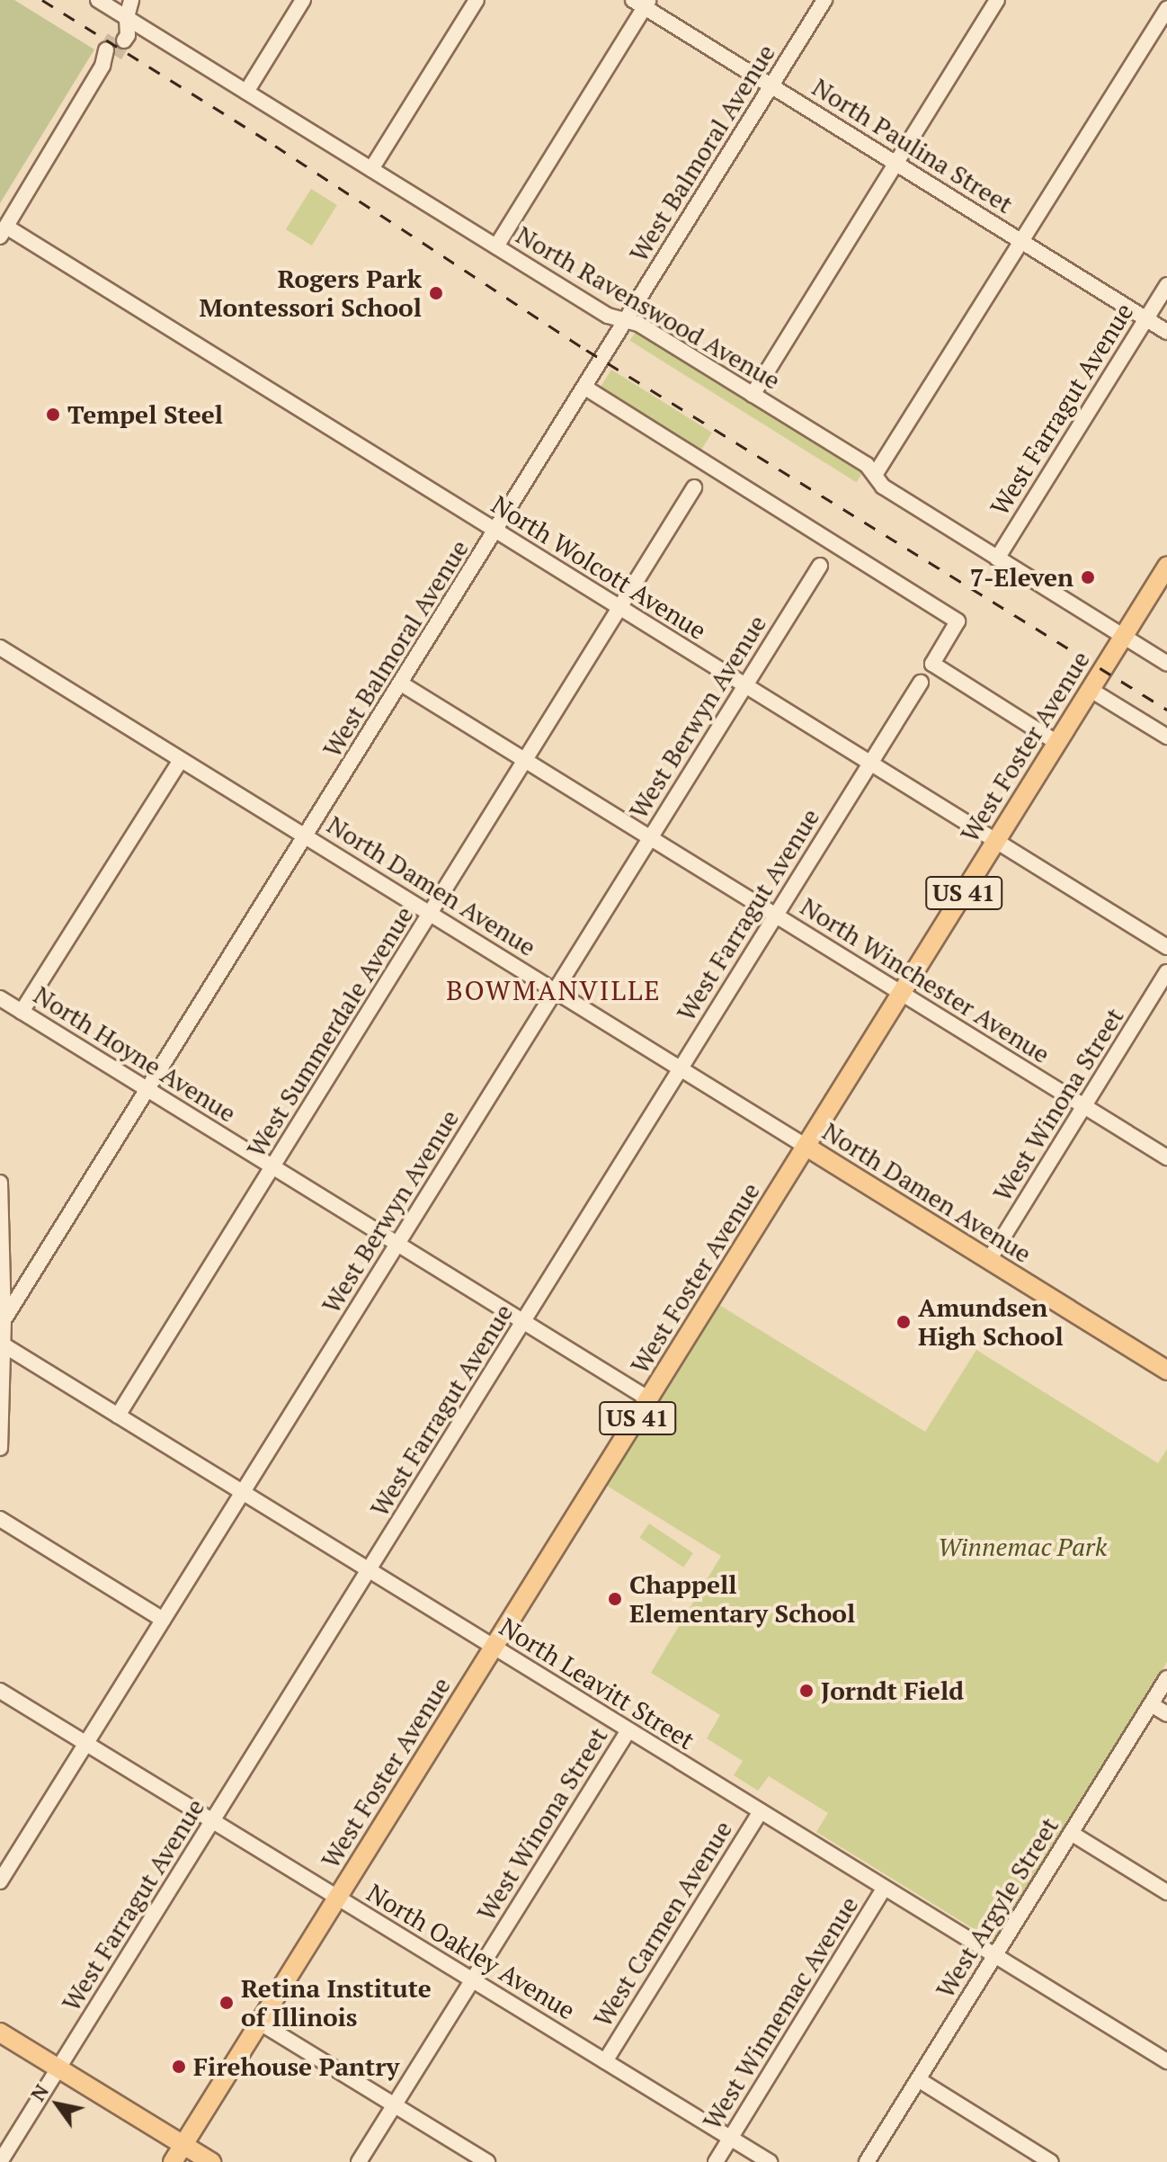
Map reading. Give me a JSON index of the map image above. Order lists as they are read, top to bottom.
{
  "streets": {
    "main road": ["West Foster Avenue", "North Damen Avenue", "US 41"],
    "street": [
      "North Paulina Street",
      "West Balmoral Avenue",
      "North Ravenswood Avenue",
      "West Farragut Avenue",
      "North Wolcott Avenue",
      "West Berwyn Avenue",
      "North Winchester Avenue",
      "West Summerdale Avenue",
      "North Hoyne Avenue",
      "West Winona Street",
      "North Leavitt Street",
      "West Argyle Street",
      "West Carmen Avenue",
      "North Oakley Avenue",
      "West Winnemac Avenue"
    ]
  },
  "crossings": [
    ["North Paulina Street", "West Balmoral Avenue"],
    ["North Paulina Street", "West Farragut Avenue"],
    ["West Balmoral Avenue", "North Ravenswood Avenue"],
    ["West Balmoral Avenue", "North Wolcott Avenue"],
    ["West Balmoral Avenue", "North Damen Avenue"],
    ["West Balmoral Avenue", "North Winchester Avenue"],
    ["West Balmoral Avenue", "North Hoyne Avenue"],
    ["North Ravenswood Avenue", "West Farragut Avenue"],
    ["North Ravenswood Avenue", "West Foster Avenue"],
    ["West Farragut Avenue", "North Wolcott Avenue"],
    ["West Farragut Avenue", "North Damen Avenue"],
    ["West Farragut Avenue", "North Winchester Avenue"],
    ["West Farragut Avenue", "North Hoyne Avenue"],
    ["West Farragut Avenue", "North Leavitt Street"],
    ["West Farragut Avenue", "North Oakley Avenue"],
    ["North Wolcott Avenue", "West Berwyn Avenue"],
    ["North Wolcott Avenue", "West Foster Avenue"],
    ["North Wolcott Avenue", "West Summerdale Avenue"],
    ["West Berwyn Avenue", "North Damen Avenue"],
    ["West Berwyn Avenue", "North Winchester Avenue"],
    ["West Berwyn Avenue", "North Hoyne Avenue"],
    ["West Berwyn Avenue", "North Leavitt Street"],
    ["West Berwyn Avenue", "North Oakley Avenue"],
    ["West Foster Avenue", "North Damen Avenue"],
    ["West Foster Avenue", "North Winchester Avenue"],
    ["West Foster Avenue", "North Hoyne Avenue"],
    ["West Foster Avenue", "North Leavitt Street"],
    ["West Foster Avenue", "North Oakley Avenue"],
    ["North Damen Avenue", "West Summerdale Avenue"],
    ["North Damen Avenue", "West Winona Street"],
    ["North Winchester Avenue", "West Summerdale Avenue"],
    ["North Winchester Avenue", "West Winona Street"],
    ["West Summerdale Avenue", "North Hoyne Avenue"],
    ["West Summerdale Avenue", "North Leavitt Street"],
    ["West Winona Street", "North Leavitt Street"],
    ["West Winona Street", "North Oakley Avenue"],
    ["North Leavitt Street", "West Argyle Street"],
    ["North Leavitt Street", "West Carmen Avenue"],
    ["North Leavitt Street", "West Winnemac Avenue"],
    ["West Carmen Avenue", "North Oakley Avenue"],
    ["North Oakley Avenue", "West Winnemac Avenue"]
  ],
  "districts": ["BOWMANVILLE"],
  "parks": ["Winnemac Park"],
  "places": [
    "Rogers Park Montessori School",
    "Tempel Steel",
    "7-Eleven",
    "Amundsen High School",
    "Chappell Elementary School",
    "Jorndt Field",
    "Retina Institute of Illinois",
    "Firehouse Pantry"
  ],
  "north": "top left"
}
